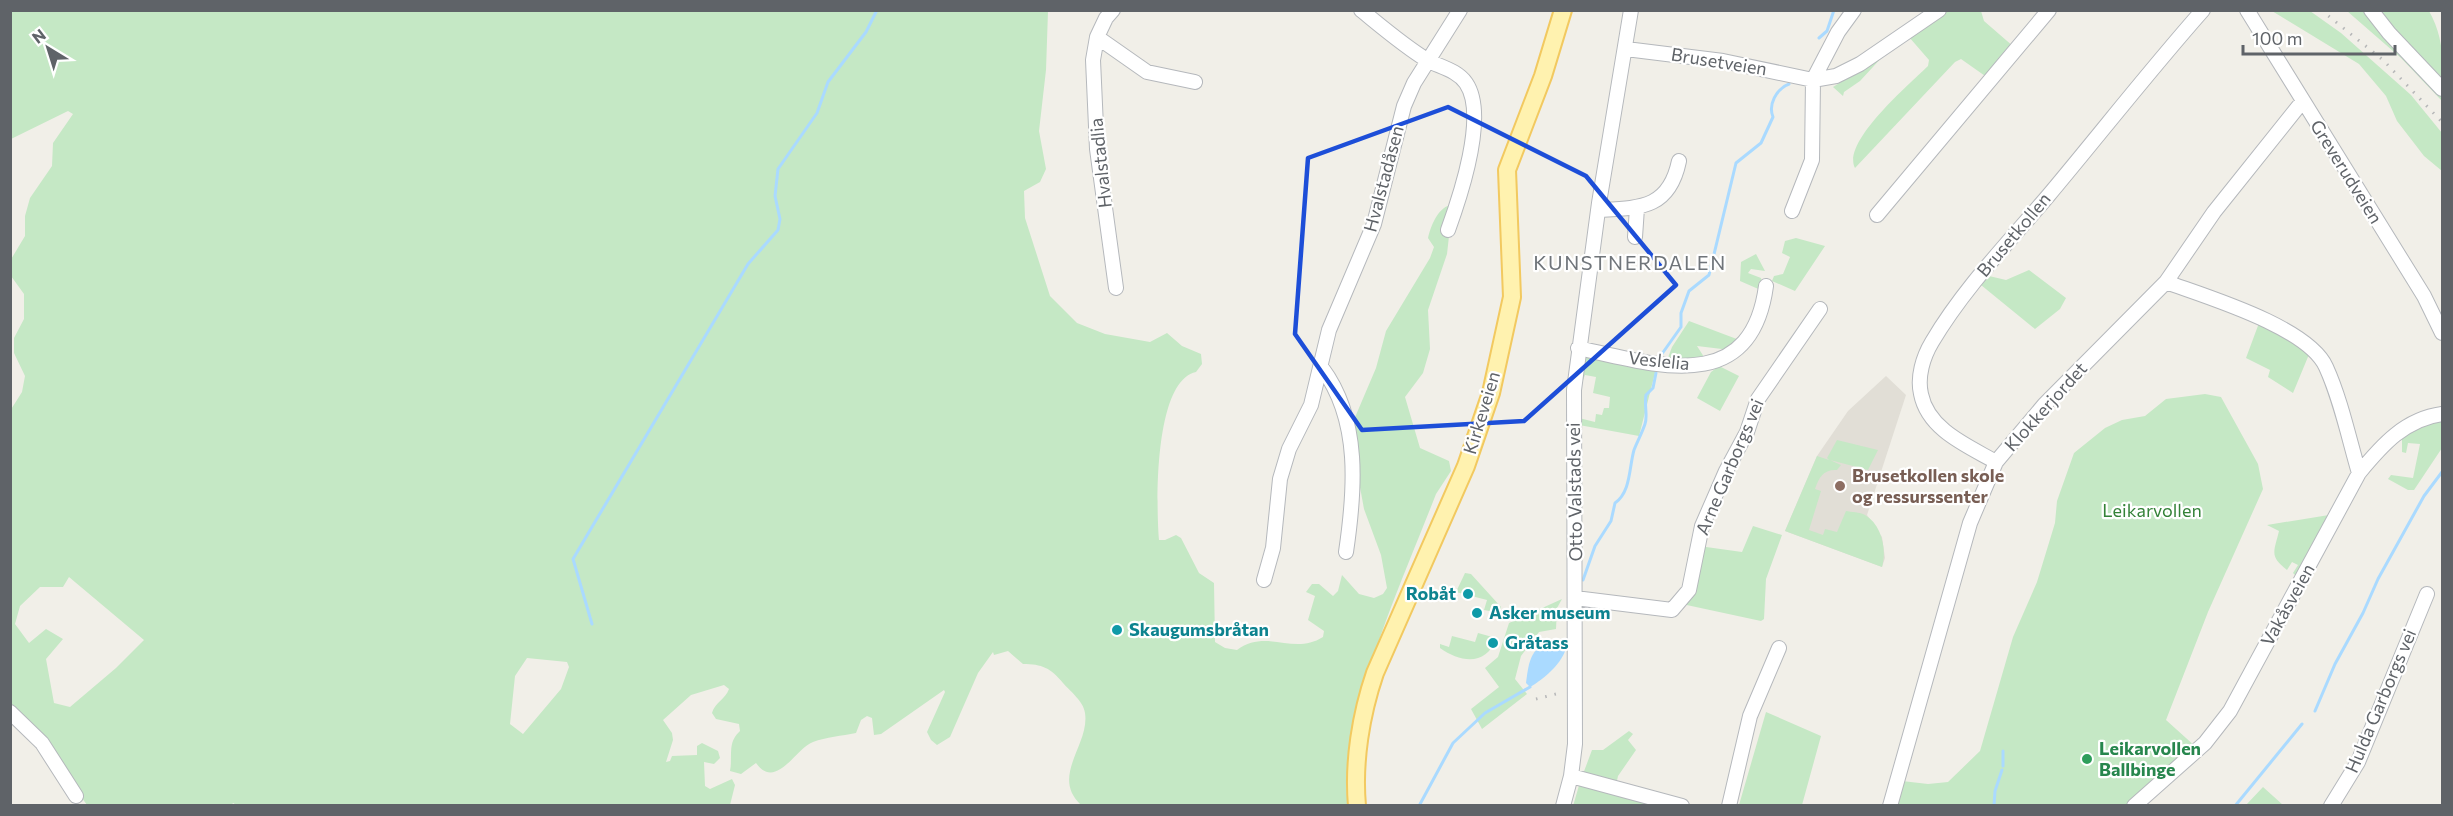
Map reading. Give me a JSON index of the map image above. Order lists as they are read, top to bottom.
{
  "streets": {
    "main road": ["Kirkeveien"],
    "street": [
      "Brusetveien",
      "Hvalstadlia",
      "Greverudveien",
      "Hvalstadåsen",
      "Brusetkollen",
      "Veslelia",
      "Klokkerjordet",
      "Arne Garborgs vei",
      "Otto Valstads vei",
      "Vakåsveien",
      "Hulda Garborgs vei"
    ]
  },
  "crossings": [
    ["Brusetveien", "Otto Valstads vei"],
    ["Greverudveien", "Klokkerjordet"],
    ["Brusetkollen", "Klokkerjordet"],
    ["Veslelia", "Otto Valstads vei"],
    ["Arne Garborgs vei", "Otto Valstads vei"]
  ],
  "districts": ["KUNSTNERDALEN"],
  "parks": ["Leikarvollen"],
  "places": [
    "Brusetkollen skole og ressurssenter",
    "Robåt",
    "Asker museum",
    "Skaugumsbråtan",
    "Gråtass",
    "Leikarvollen Ballbinge"
  ],
  "scale_bar": "100 m",
  "north": "top left"
}
